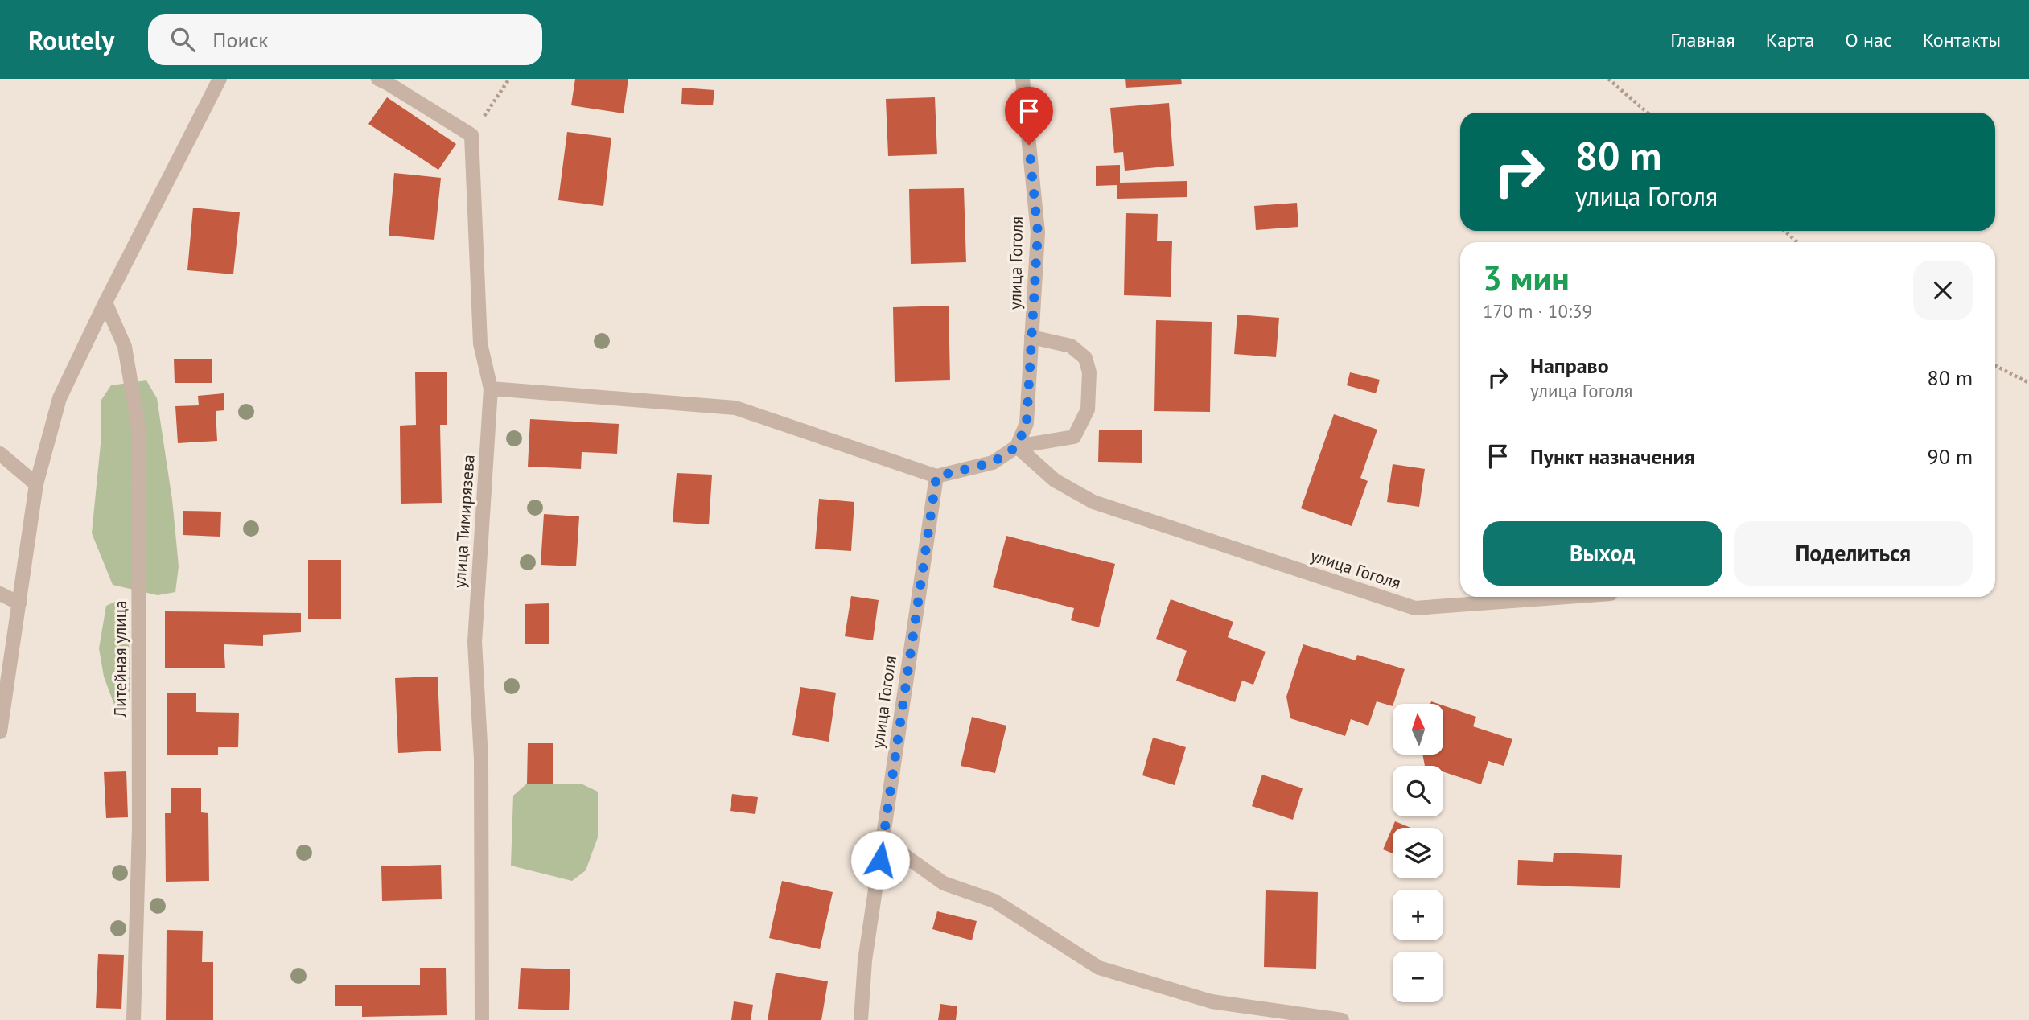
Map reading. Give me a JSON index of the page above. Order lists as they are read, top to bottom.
{
  "streets": {
    "street": ["улица Гоголя", "улица Тимирязева", "Литейная улица"]
  },
  "north": "top",
  "page": {
    "header": "Routely",
    "search": "Поиск",
    "nav": [
      "Главная",
      "Карта",
      "О нас",
      "Контакты"
    ],
    "turn": ["80 m", "улица Гоголя"],
    "heading": ["3 мин", "170 m · 10:39"],
    "list": [
      {
        "name": "Направо",
        "note": "улица Гоголя",
        "value": "80 m"
      },
      {
        "name": "Пункт назначения",
        "value": "90 m"
      }
    ],
    "buttons": ["Выход", "Поделиться"],
    "map_buttons": ["+", "−"]
  }
}
